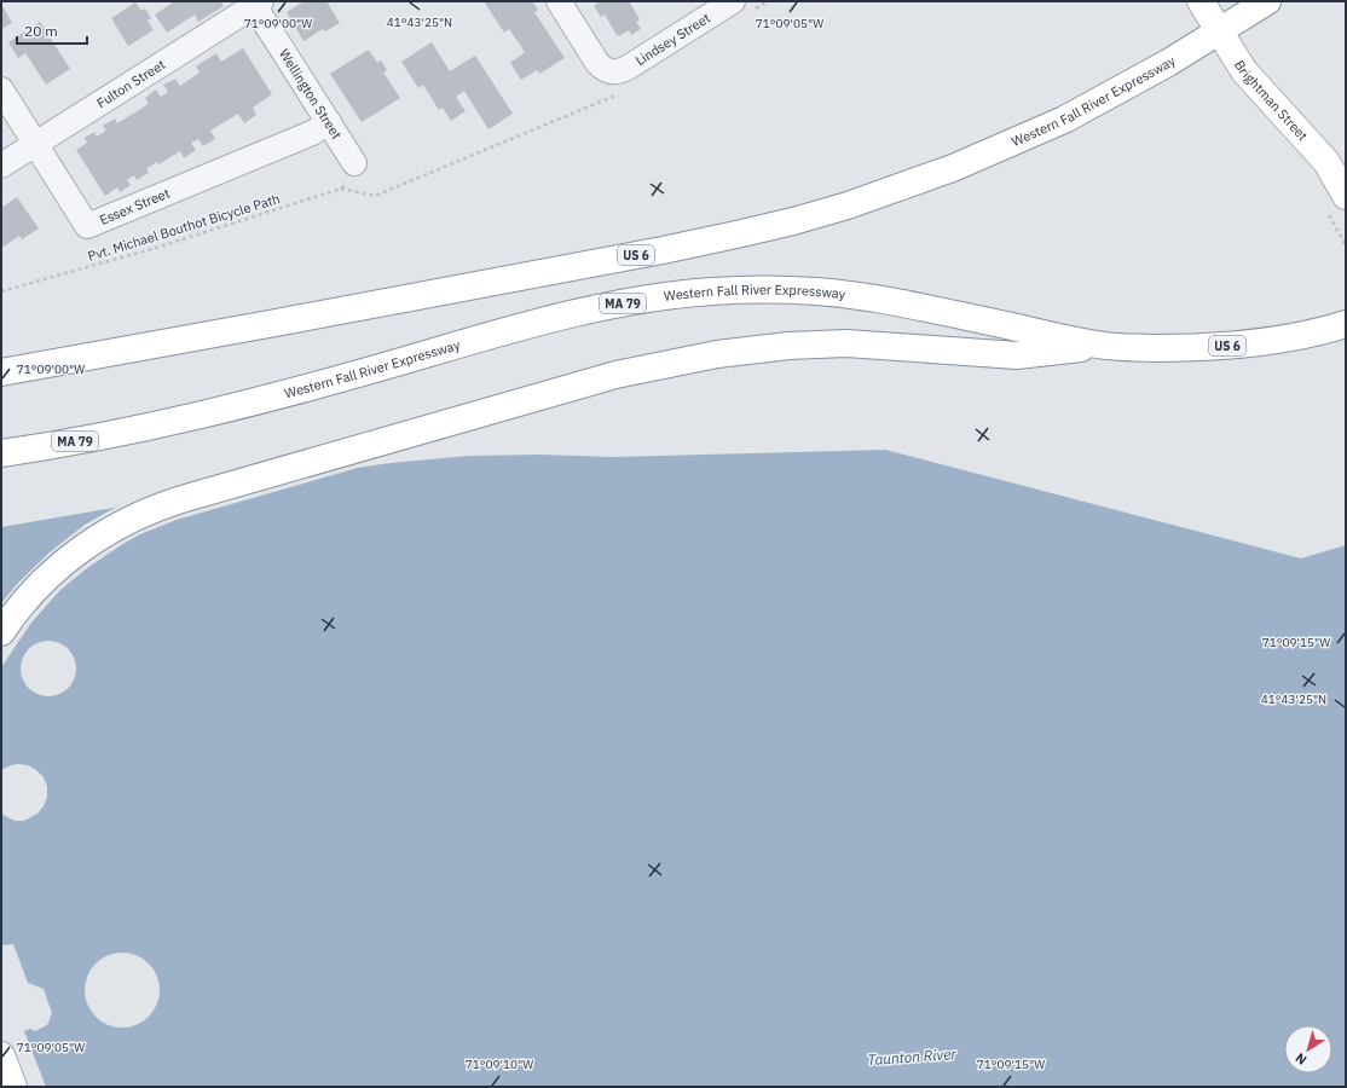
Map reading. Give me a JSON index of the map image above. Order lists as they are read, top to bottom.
{
  "streets": {
    "main road": [
      "Brightman Street",
      "Western Fall River Expressway",
      "US 6",
      "MA 79"
    ],
    "street": [
      "Lindsey Street",
      "Fulton Street",
      "Wellington Street",
      "Essex Street"
    ],
    "path": ["Pvt. Michael Bouthot Bicycle Path"]
  },
  "crossings": [
    ["Fulton Street", "Wellington Street"],
    ["Fulton Street", "Essex Street"],
    ["Wellington Street", "Essex Street"],
    ["Brightman Street", "Western Fall River Expressway"],
    ["Brightman Street", "US 6"],
    ["Western Fall River Expressway", "US 6"]
  ],
  "water": ["Taunton River"],
  "scale_bar": "20 m",
  "north": "bottom left",
  "coordinates": [
    "41°43'25\"N",
    "71°09'00\"W",
    "71°09'05\"W",
    "71°09'15\"W",
    "71°09'10\"W"
  ]
}
